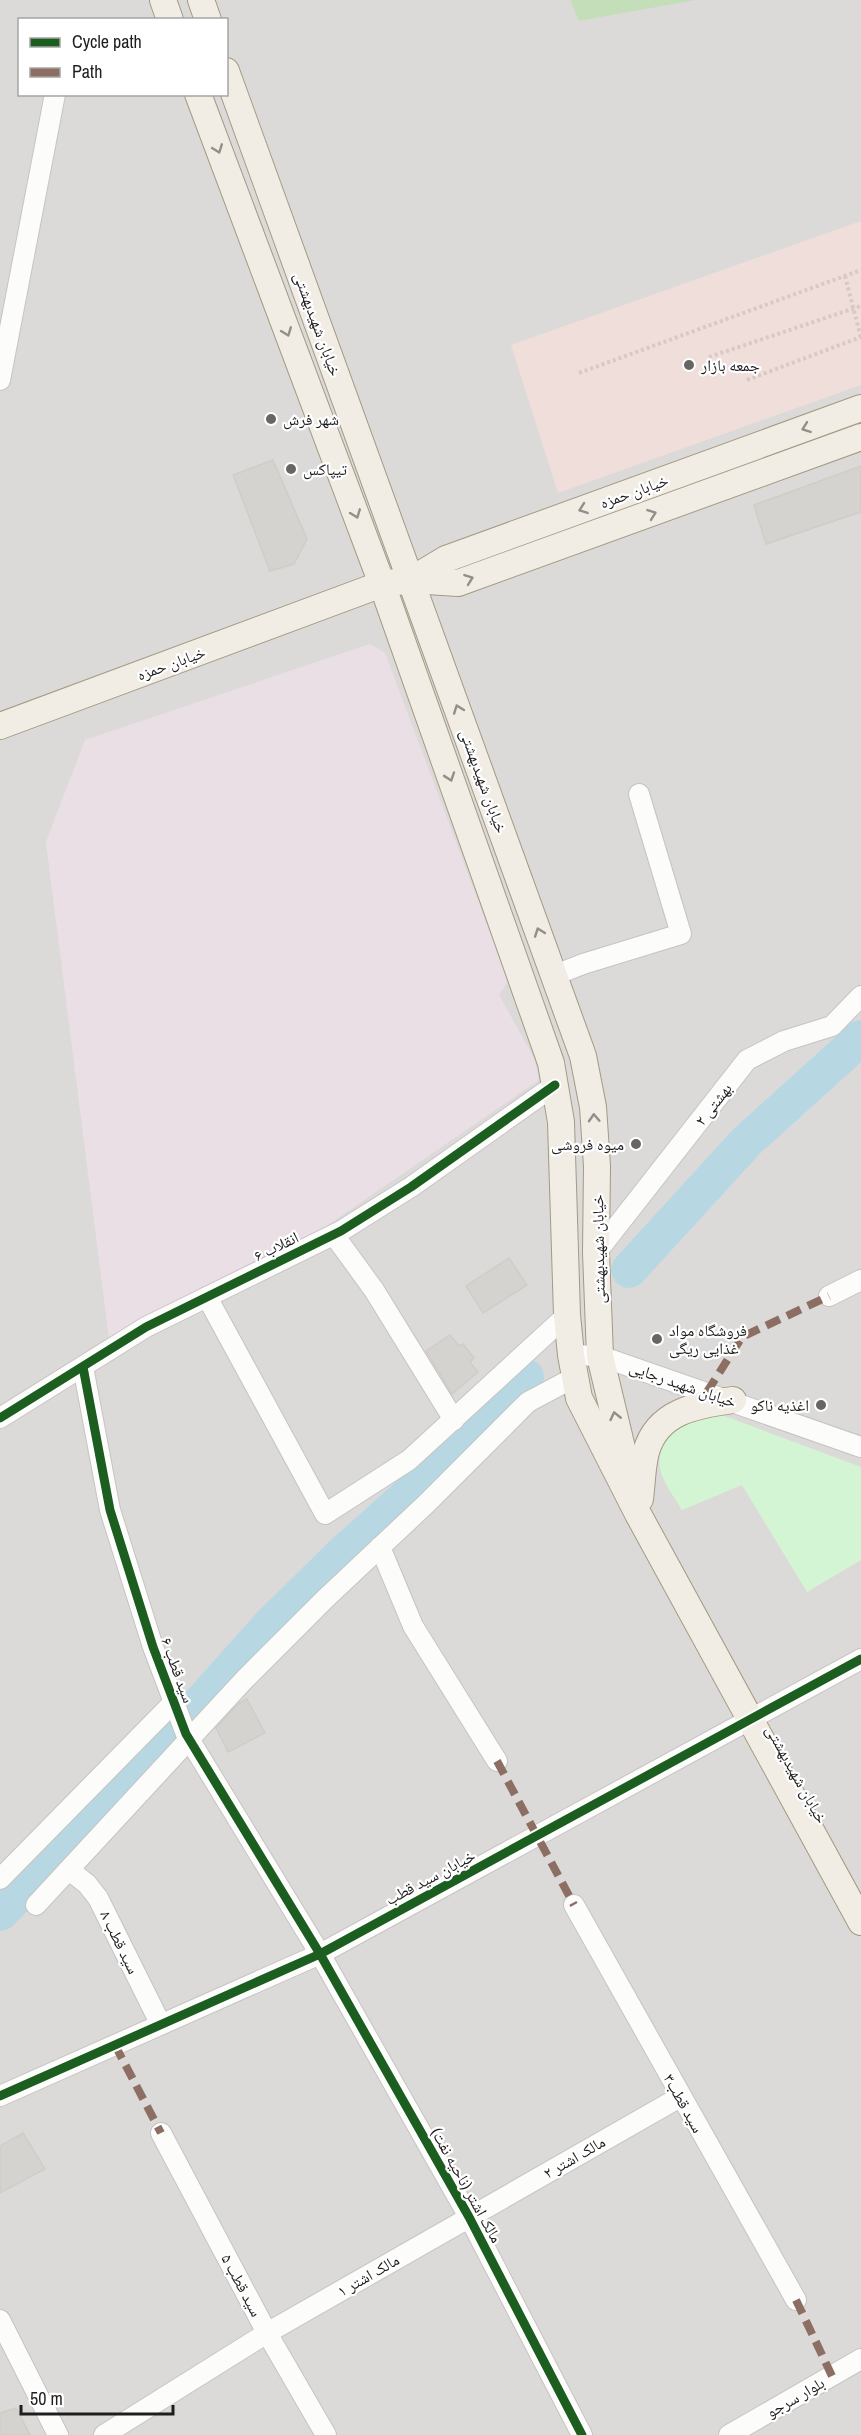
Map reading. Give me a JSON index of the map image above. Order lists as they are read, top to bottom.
{
  "streets": {
    "main road": ["خیابان شهیدبهشتی", "خیابان حمزه"],
    "street": [
      "بهشتی ۲",
      "انقلاب ۶",
      "خیابان شهید رجایی",
      "سید قطب ۶",
      "خیابان سید قطب",
      "سید قطب ۸",
      "سید قطب۳",
      "مالک اشتر ۲",
      "مالک اشتر (ناحیه نفت)",
      "مالک اشتر ۱",
      "سید قطب ۵",
      "بلوار سرجو"
    ]
  },
  "crossings": [
    ["خیابان شهیدبهشتی", "خیابان حمزه"],
    ["خیابان شهیدبهشتی", "بهشتی ۲"],
    ["خیابان شهیدبهشتی", "انقلاب ۶"],
    ["خیابان شهیدبهشتی", "خیابان شهید رجایی"],
    ["خیابان شهیدبهشتی", "خیابان سید قطب"],
    ["انقلاب ۶", "سید قطب ۶"],
    ["سید قطب ۶", "خیابان سید قطب"],
    ["سید قطب ۶", "مالک اشتر (ناحیه نفت)"],
    ["خیابان سید قطب", "سید قطب ۸"],
    ["خیابان سید قطب", "مالک اشتر (ناحیه نفت)"],
    ["سید قطب۳", "مالک اشتر ۲"],
    ["مالک اشتر ۲", "مالک اشتر (ناحیه نفت)"],
    ["مالک اشتر ۲", "مالک اشتر ۱"],
    ["مالک اشتر (ناحیه نفت)", "مالک اشتر ۱"],
    ["مالک اشتر ۱", "سید قطب ۵"]
  ],
  "places": [
    "جمعه بازار",
    "شهر فرش",
    "تیپاکس",
    "میوه فروشی",
    "فروشگاه مواد غذایی ریگی",
    "اغذیه ناکو"
  ],
  "legend": ["Cycle path", "Path"],
  "scale_bar": "50 m"
}
